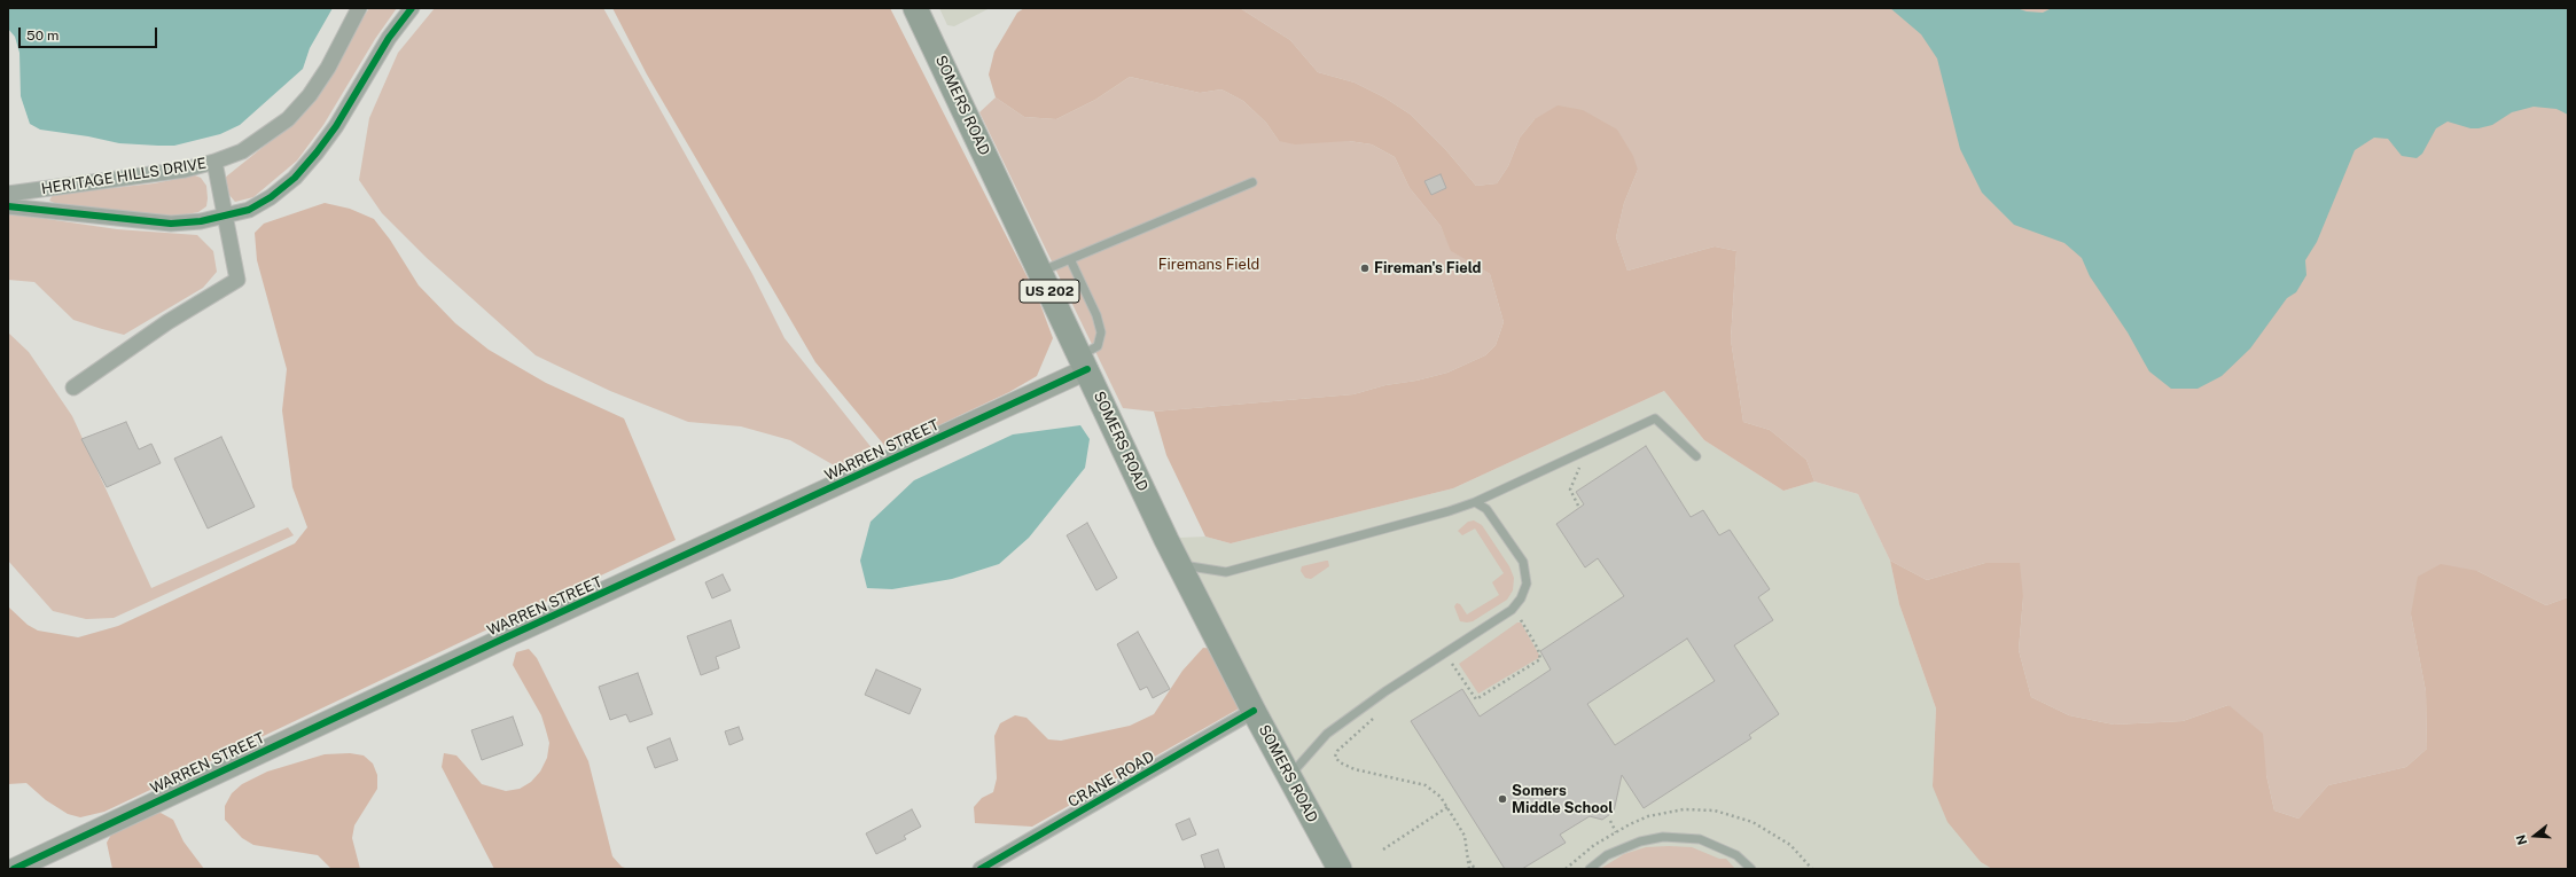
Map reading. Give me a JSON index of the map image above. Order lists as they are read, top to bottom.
{
  "streets": {
    "main road": ["SOMERS ROAD", "US 202"],
    "street": ["HERITAGE HILLS DRIVE", "WARREN STREET", "CRANE ROAD"]
  },
  "crossings": [
    ["SOMERS ROAD", "WARREN STREET"],
    ["SOMERS ROAD", "CRANE ROAD"]
  ],
  "parks": ["Firemans Field"],
  "places": ["Fireman's Field", "Somers Middle School"],
  "scale_bar": "50 m",
  "north": "left"
}
